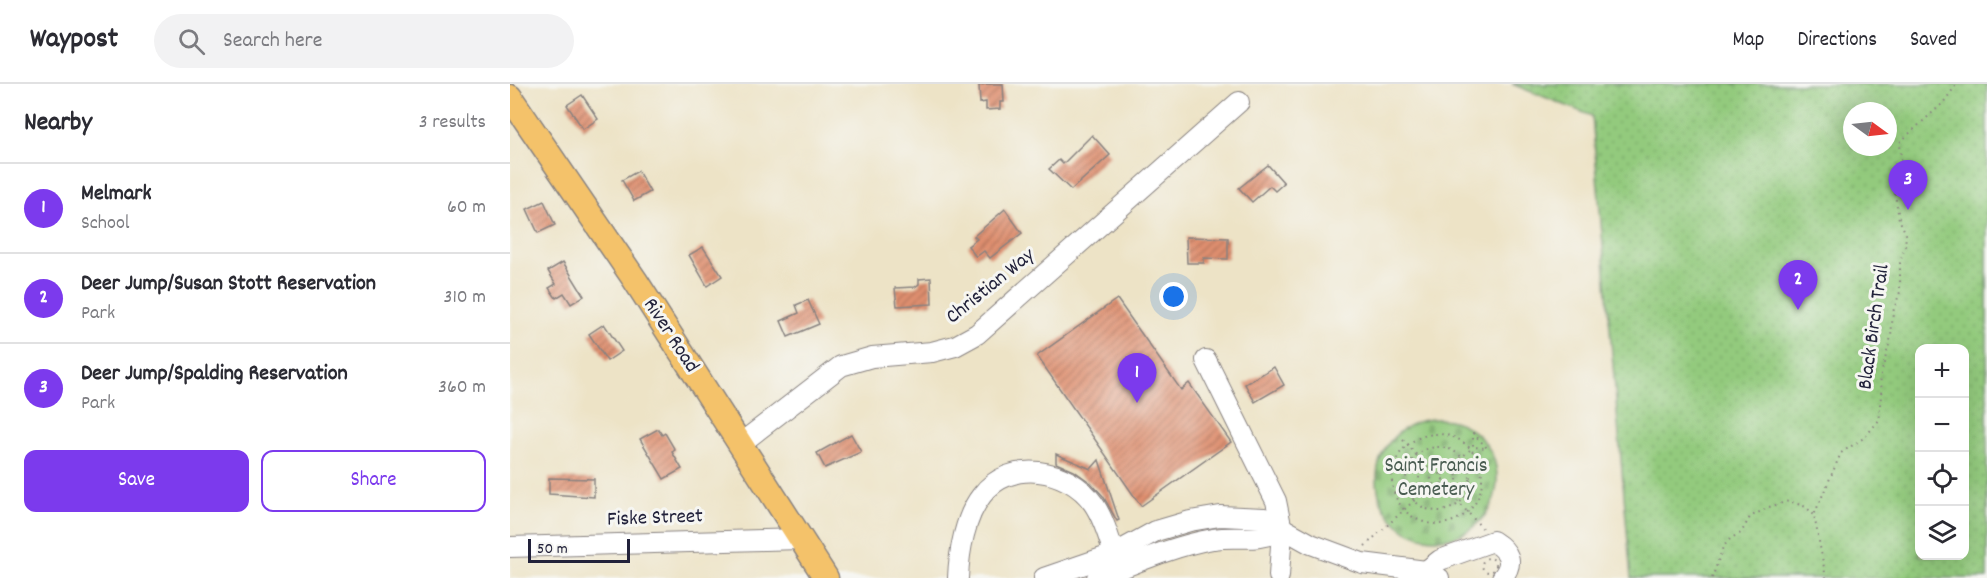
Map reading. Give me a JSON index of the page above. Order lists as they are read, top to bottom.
{
  "streets": {
    "main road": ["River Road"],
    "street": ["Christian Way", "Fiske Street"],
    "path": ["Black Birch Trail"]
  },
  "crossings": [
    ["Christian Way", "River Road"],
    ["River Road", "Fiske Street"]
  ],
  "parks": ["Saint Francis Cemetery"],
  "scale_bar": "50 m",
  "north": "right",
  "page": {
    "header": "Waypost",
    "search": "Search here",
    "nav": ["Map", "Directions", "Saved"],
    "heading": ["Nearby", "3 results"],
    "pins": ["3", "2", "1"],
    "list": [
      {
        "mark": "1",
        "name": "Melmark",
        "note": "School",
        "value": "60 m"
      },
      {
        "mark": "2",
        "name": "Deer Jump/Susan Stott Reservation",
        "note": "Park",
        "value": "310 m"
      },
      {
        "mark": "3",
        "name": "Deer Jump/Spalding Reservation",
        "note": "Park",
        "value": "360 m"
      }
    ],
    "map_buttons": ["+", "−"],
    "buttons": ["Save", "Share"],
    "scale": "50 m"
  }
}
